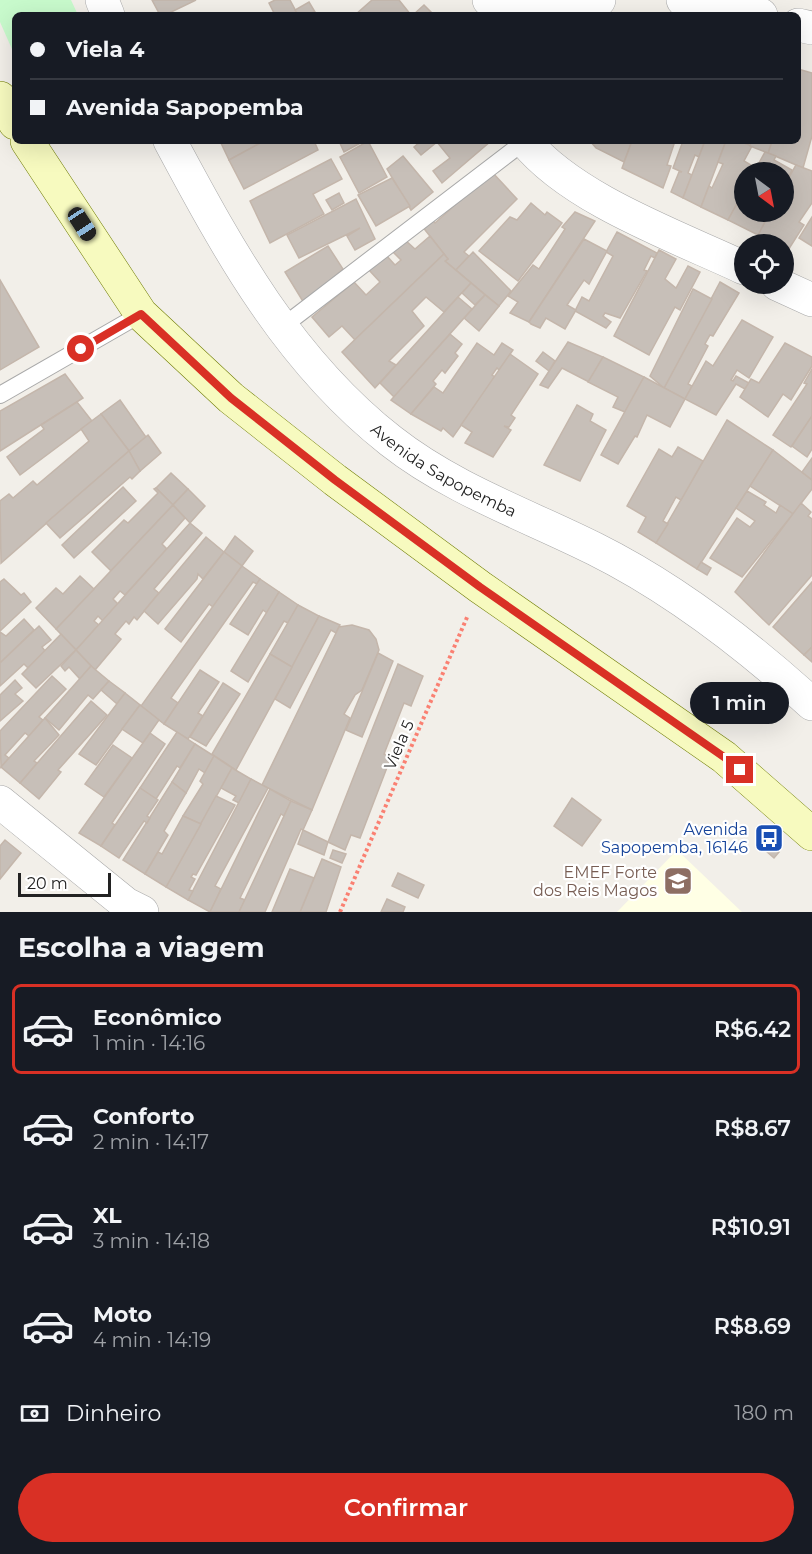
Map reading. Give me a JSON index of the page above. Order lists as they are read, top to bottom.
{
  "streets": {
    "street": ["Avenida Sapopemba"],
    "path": ["Viela 5"]
  },
  "places": {
    "bus stop": ["Avenida Sapopemba, 16146"],
    "school or university": ["EMEF Forte dos Reis Magos"]
  },
  "scale_bar": "20 m",
  "north": "bottom right",
  "page": {
    "banner": ["Viela 4", "Avenida Sapopemba"],
    "bubble": "1 min",
    "scale": "20 m",
    "heading": "Escolha a viagem",
    "list": [
      {
        "name": "Econômico",
        "note": "1 min · 14:16",
        "value": "R$6.42"
      },
      {
        "name": "Conforto",
        "note": "2 min · 14:17",
        "value": "R$8.67"
      },
      {
        "name": "XL",
        "note": "3 min · 14:18",
        "value": "R$10.91"
      },
      {
        "name": "Moto",
        "note": "4 min · 14:19",
        "value": "R$8.69"
      }
    ],
    "pay": ["Dinheiro", "180 m"],
    "buttons": "Confirmar"
  }
}
